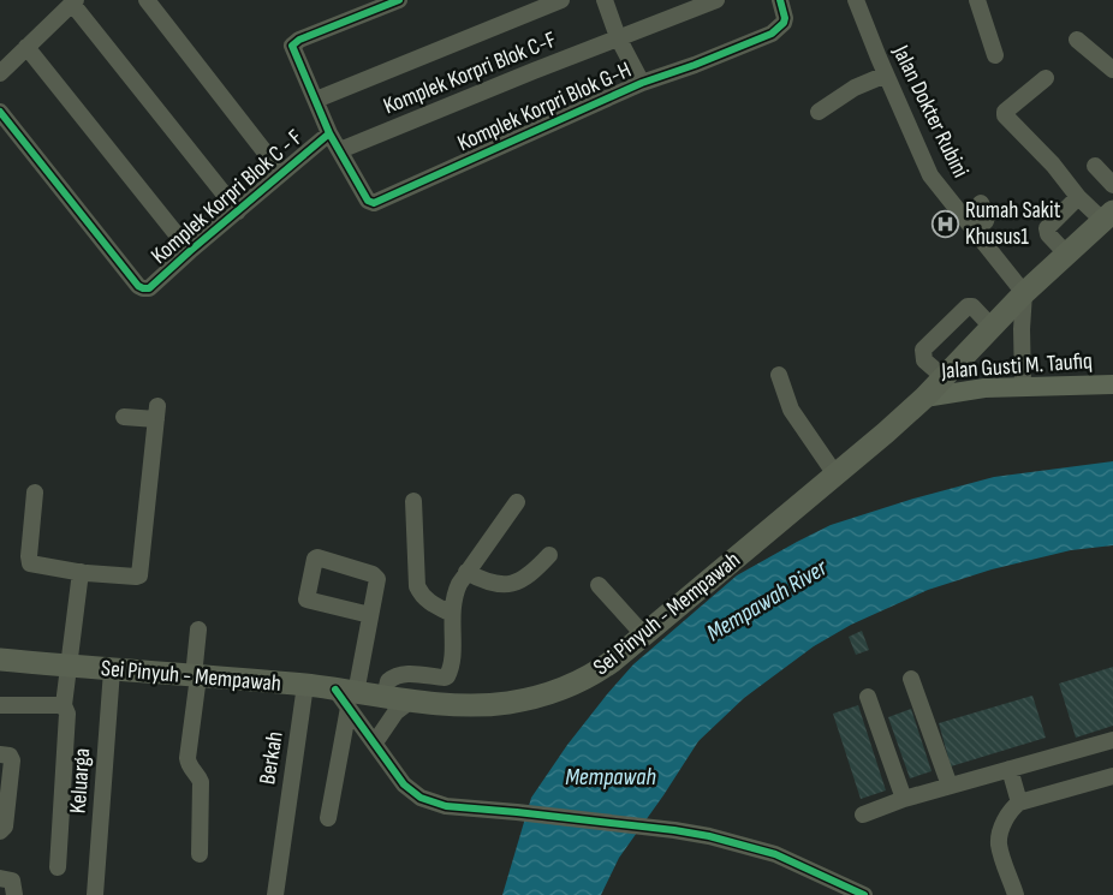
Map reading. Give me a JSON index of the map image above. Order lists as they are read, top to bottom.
{
  "streets": {
    "highway": ["Sei Pinyuh - Mempawah"],
    "main road": ["Jalan Gusti M. Taufiq"],
    "street": [
      "Komplek Korpri Blok C-F",
      "Komplek Korpri Blok G-H",
      "Jalan Dokter Rubini",
      "Komplek Korpri Blok C - F",
      "Berkah",
      "Keluarga"
    ]
  },
  "crossings": [
    ["Komplek Korpri Blok C-F", "Komplek Korpri Blok G-H"],
    ["Jalan Dokter Rubini", "Sei Pinyuh - Mempawah"],
    ["Jalan Gusti M. Taufiq", "Sei Pinyuh - Mempawah"],
    ["Sei Pinyuh - Mempawah", "Berkah"],
    ["Sei Pinyuh - Mempawah", "Keluarga"]
  ],
  "water": ["Mempawah River", "Mempawah"],
  "places": {
    "hospital": ["Rumah Sakit Khusus1"]
  }
}
